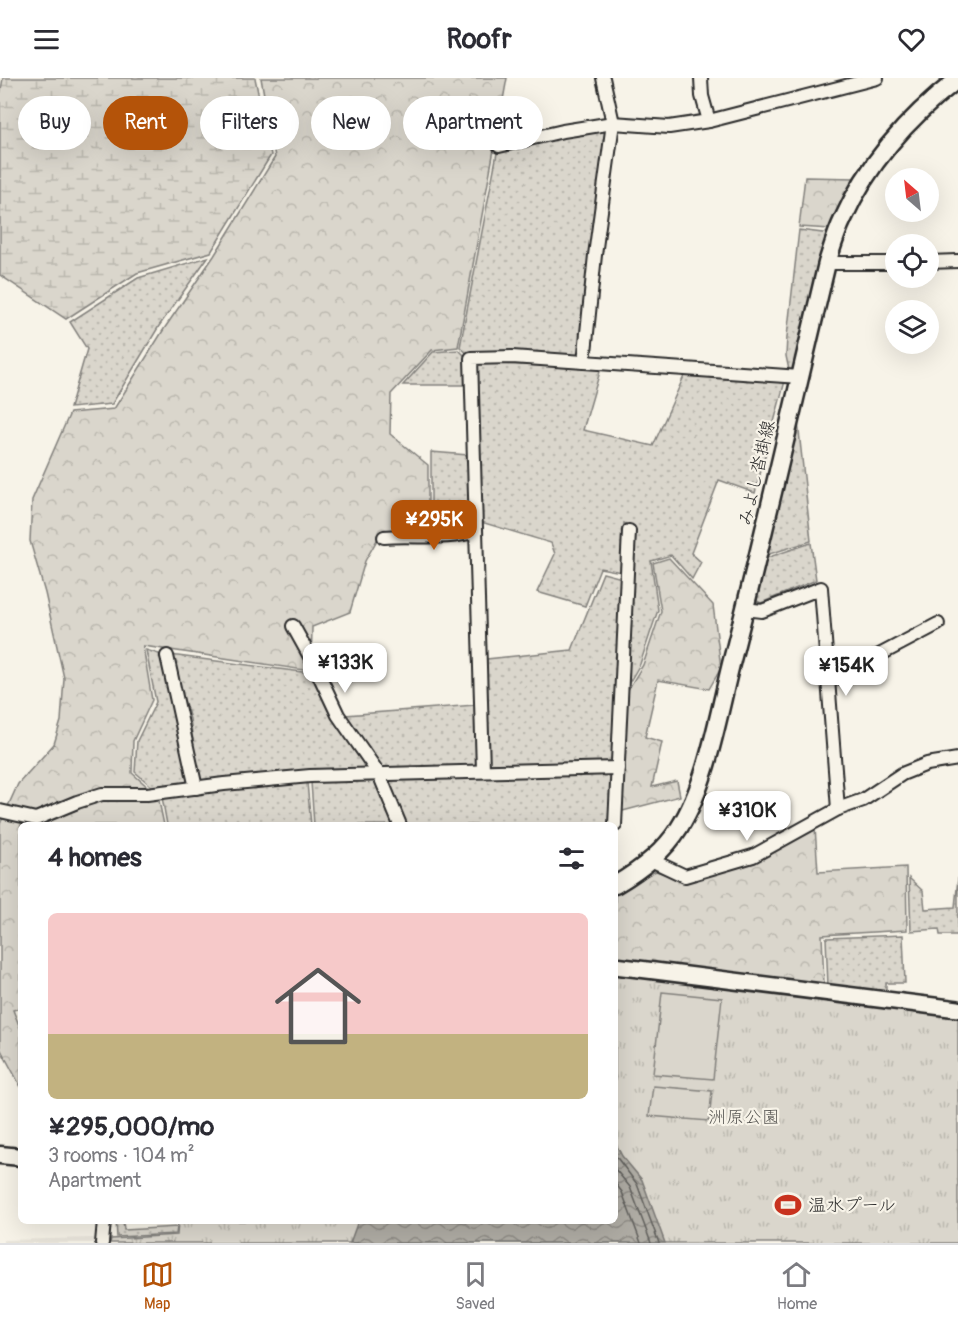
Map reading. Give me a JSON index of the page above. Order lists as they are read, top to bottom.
{
  "streets": {
    "main road": ["みよし沓掛線"]
  },
  "parks": ["洲原公園"],
  "places": {
    "sports": ["温水プール"]
  },
  "north": "top left",
  "page": {
    "header": "Roofr",
    "chip": [
      "Buy",
      "Rent",
      "Filters",
      "New",
      "Apartment"
    ],
    "price": [
      "¥295K",
      "¥133K",
      "¥154K",
      "¥310K"
    ],
    "heading": "4 homes",
    "list": [
      {
        "name": "¥295,000/mo",
        "note": "3 rooms · 104 m² · Apartment"
      }
    ],
    "tabs": ["Map", "Saved", "Home"]
  }
}
